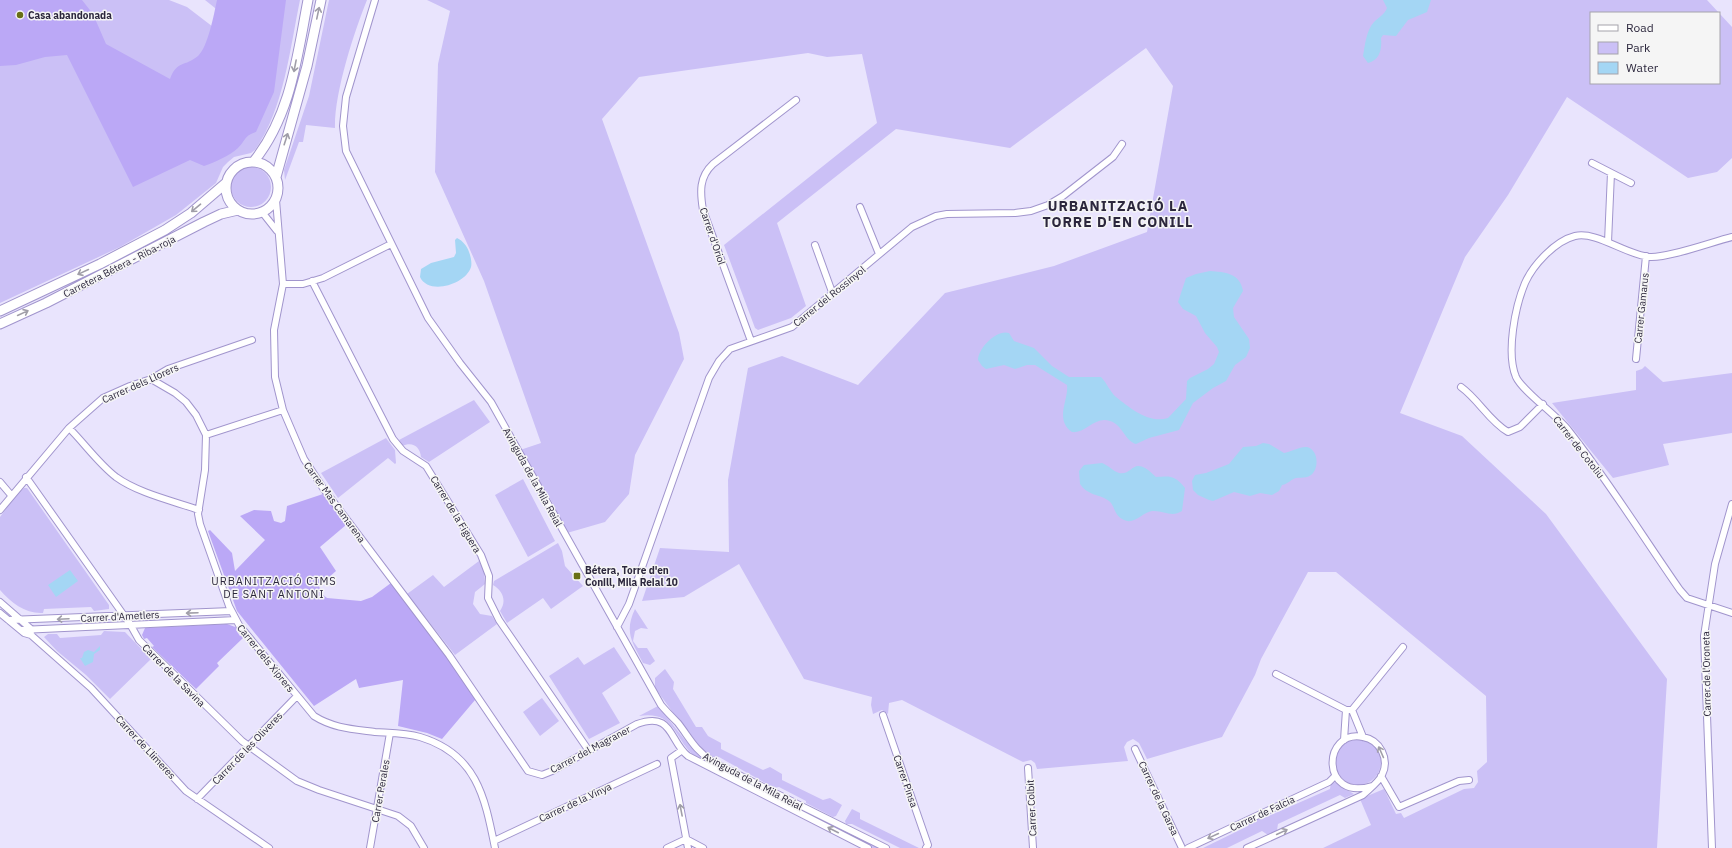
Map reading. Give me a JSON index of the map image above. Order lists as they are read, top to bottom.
{
  "streets": {
    "main road": ["Carretera Bétera - Riba-roja"],
    "street": [
      "Carrer d'Oriol",
      "Carrer del Rossinyol",
      "Carrer Gamarus",
      "Carrer dels Llorers",
      "Carrer de Cotoliu",
      "Avinguda de la Mila Reial",
      "Carrer Mas Camarena",
      "Carrer de la Figuera",
      "Carrer d'Ametlers",
      "Carrer dels Xiprers",
      "Carrer de l'Oroneta",
      "Carrer de la Savina",
      "Carrer de Llimeres",
      "Carrer de les Oliveres",
      "Carrer del Magraner",
      "Carrer Pinsa",
      "Carrer Perales",
      "Carrer de la Garsa",
      "Carrer de la Vinya",
      "Carrer Colbit",
      "Carrer de Falcia"
    ]
  },
  "crossings": [
    ["Carrer d'Oriol", "Carrer del Rossinyol"],
    ["Carretera Bétera - Riba-roja", "Carrer Mas Camarena"],
    ["Carrer del Rossinyol", "Avinguda de la Mila Reial"],
    ["Carrer Gamarus", "Carrer de Cotoliu"],
    ["Carrer dels Llorers", "Carrer dels Xiprers"],
    ["Carrer dels Llorers", "Carrer de la Savina"],
    ["Carrer de Cotoliu", "Carrer de l'Oroneta"],
    ["Carrer Mas Camarena", "Carrer del Magraner"],
    ["Carrer de la Figuera", "Carrer del Magraner"],
    ["Carrer d'Ametlers", "Carrer dels Xiprers"],
    ["Carrer d'Ametlers", "Carrer de la Savina"],
    ["Carrer d'Ametlers", "Carrer de Llimeres"],
    ["Carrer dels Xiprers", "Carrer de les Oliveres"],
    ["Carrer dels Xiprers", "Carrer Perales"],
    ["Carrer dels Xiprers", "Carrer de la Vinya"],
    ["Carrer de la Savina", "Carrer de les Oliveres"],
    ["Carrer de la Savina", "Carrer Perales"],
    ["Carrer de Llimeres", "Carrer de les Oliveres"]
  ],
  "districts": ["URBANITZACIÓ LA TORRE D'EN CONILL", "URBANITZACIÓ CIMS DE SANT ANTONI"],
  "places": {
    "other": ["Casa abandonada"],
    "transit": ["Bétera, Torre d'en Conill, Mila Reial 10"]
  },
  "legend": ["Road", "Park", "Water"]
}
